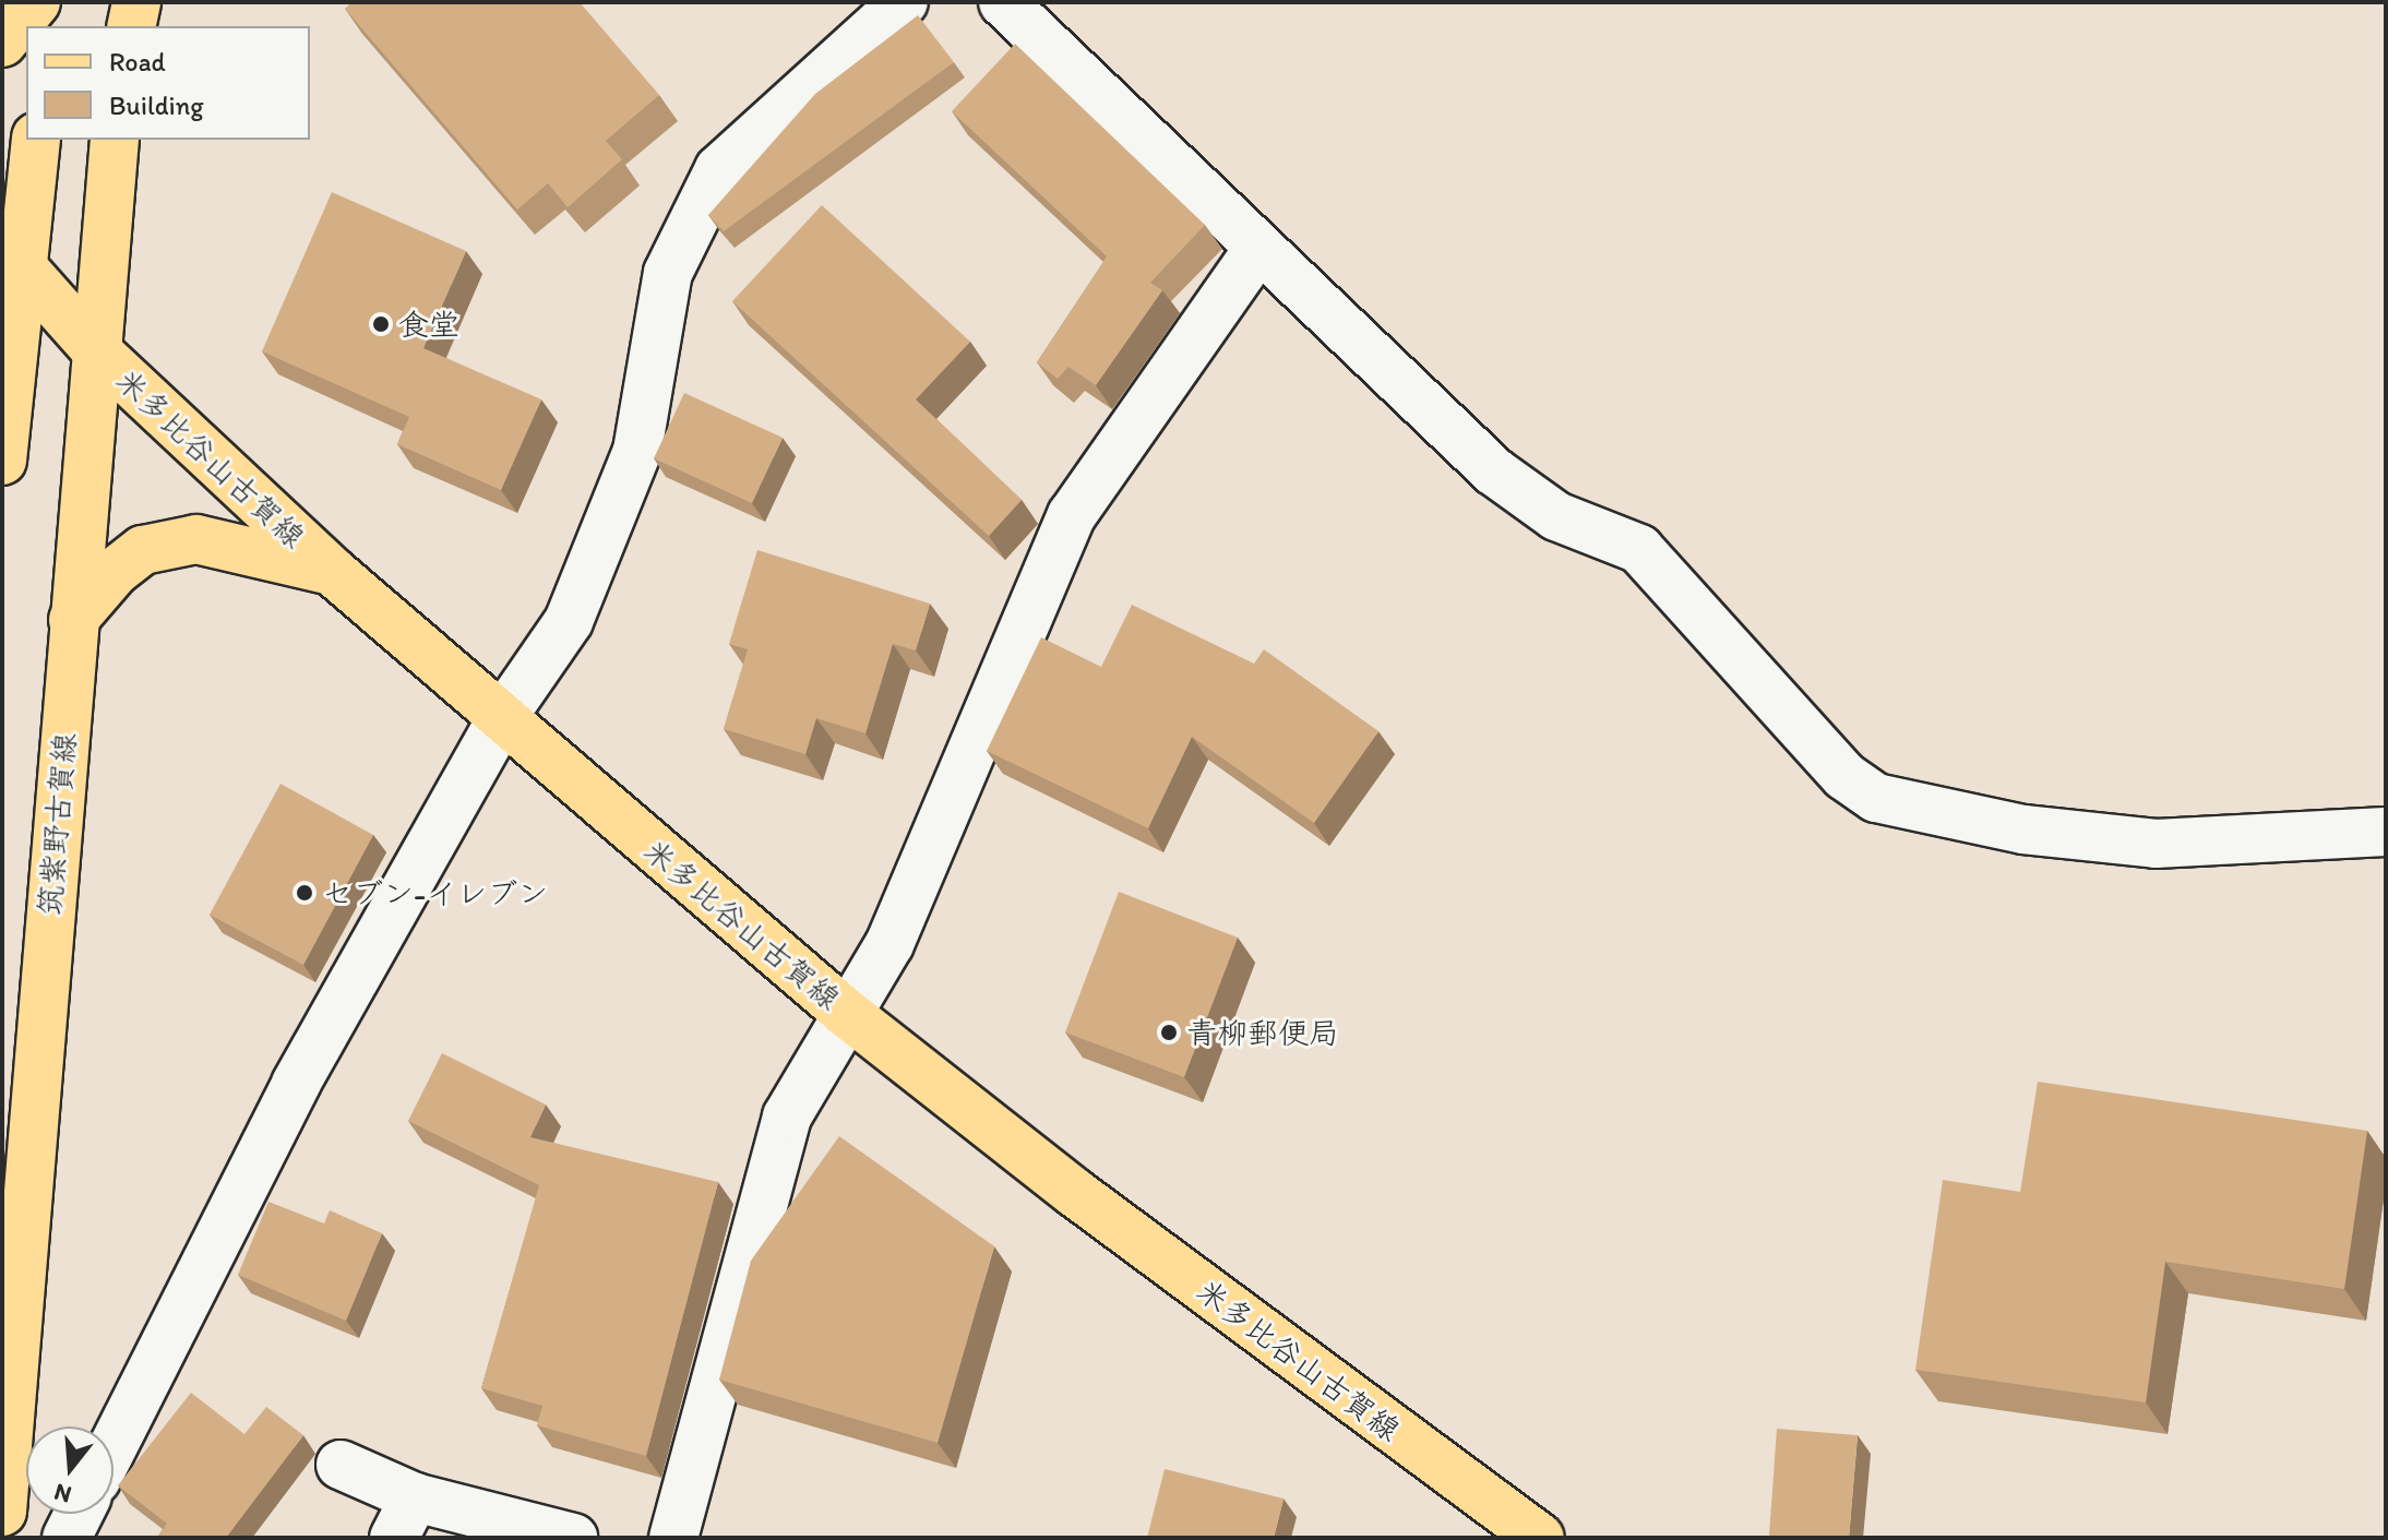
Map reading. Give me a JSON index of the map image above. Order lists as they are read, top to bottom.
{
  "streets": {
    "main road": ["米多比谷山古賀線", "筑紫野古賀線"]
  },
  "crossings": [
    ["米多比谷山古賀線", "筑紫野古賀線"]
  ],
  "places": ["食堂", "セブン-イレブン", "青柳郵便局"],
  "legend": ["Road", "Building"],
  "north": "bottom"
}
